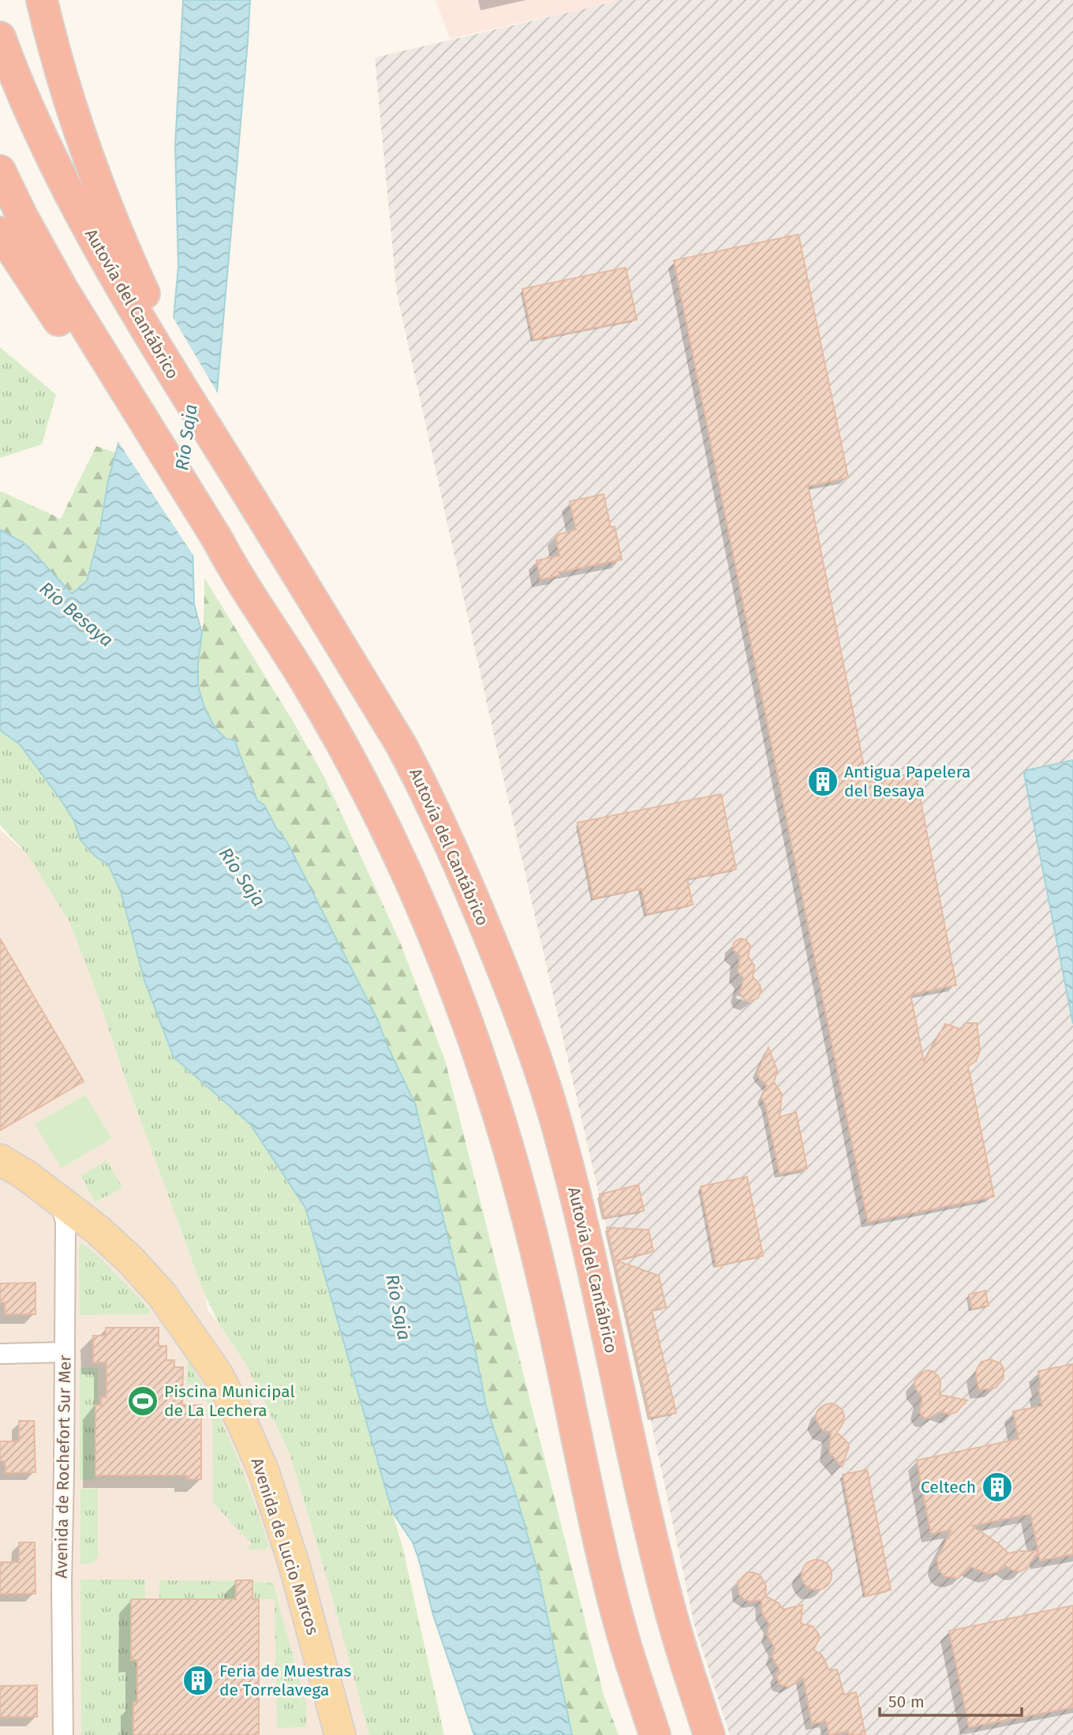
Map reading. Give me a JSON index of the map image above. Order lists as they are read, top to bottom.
{
  "streets": {
    "highway": ["Autovía del Cantábrico"],
    "main road": ["Avenida de Lucio Marcos"],
    "street": ["Avenida de Rochefort Sur Mer"]
  },
  "crossings": [
    ["Avenida de Rochefort Sur Mer", "Avenida de Lucio Marcos"]
  ],
  "water": ["Río Saja", "Río Besaya"],
  "places": {
    "building": ["Antigua Papelera del Besaya", "Celtech", "Feria de Muestras de Torrelavega"],
    "sports": ["Piscina Municipal de La Lechera"]
  },
  "scale_bar": "50 m"
}
